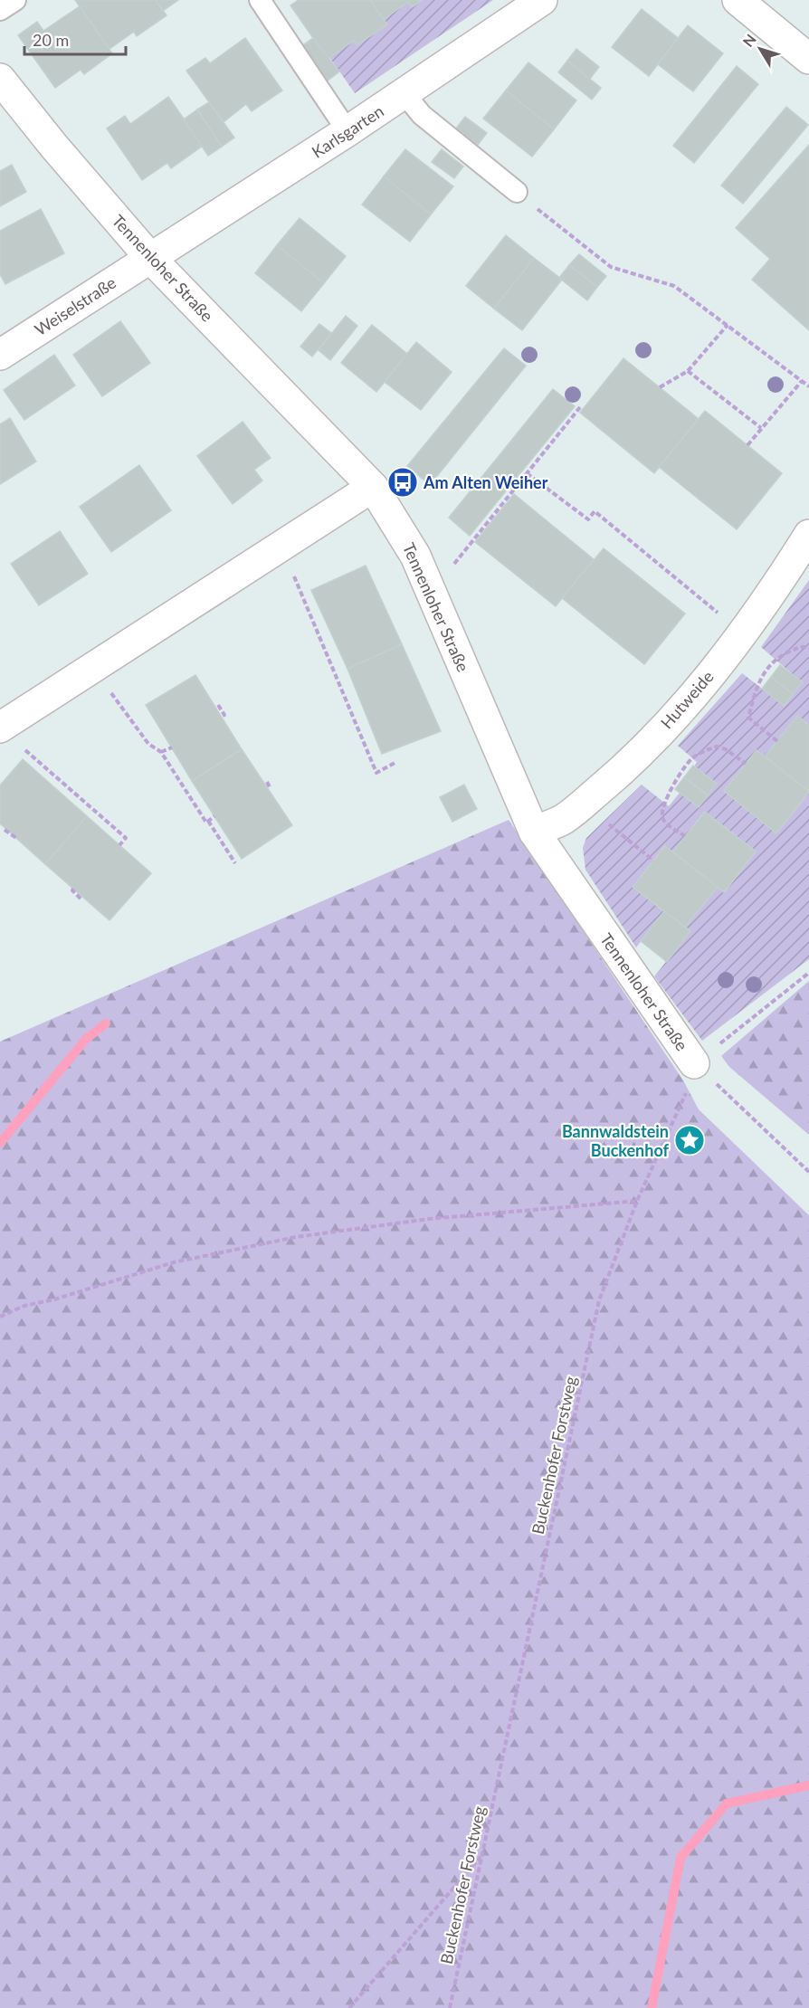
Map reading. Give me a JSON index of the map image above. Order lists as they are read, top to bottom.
{
  "streets": {
    "street": [
      "Karlsgarten",
      "Tennenloher Straße",
      "Weiselstraße",
      "Hutweide"
    ],
    "path": ["Buckenhofer Forstweg"]
  },
  "crossings": [
    ["Karlsgarten", "Tennenloher Straße"],
    ["Karlsgarten", "Weiselstraße"],
    ["Tennenloher Straße", "Weiselstraße"],
    ["Tennenloher Straße", "Hutweide"],
    ["Tennenloher Straße", "Buckenhofer Forstweg"]
  ],
  "places": {
    "bus stop": ["Am Alten Weiher"],
    "place": ["Bannwaldstein Buckenhof"]
  },
  "scale_bar": "20 m",
  "north": "top left"
}
